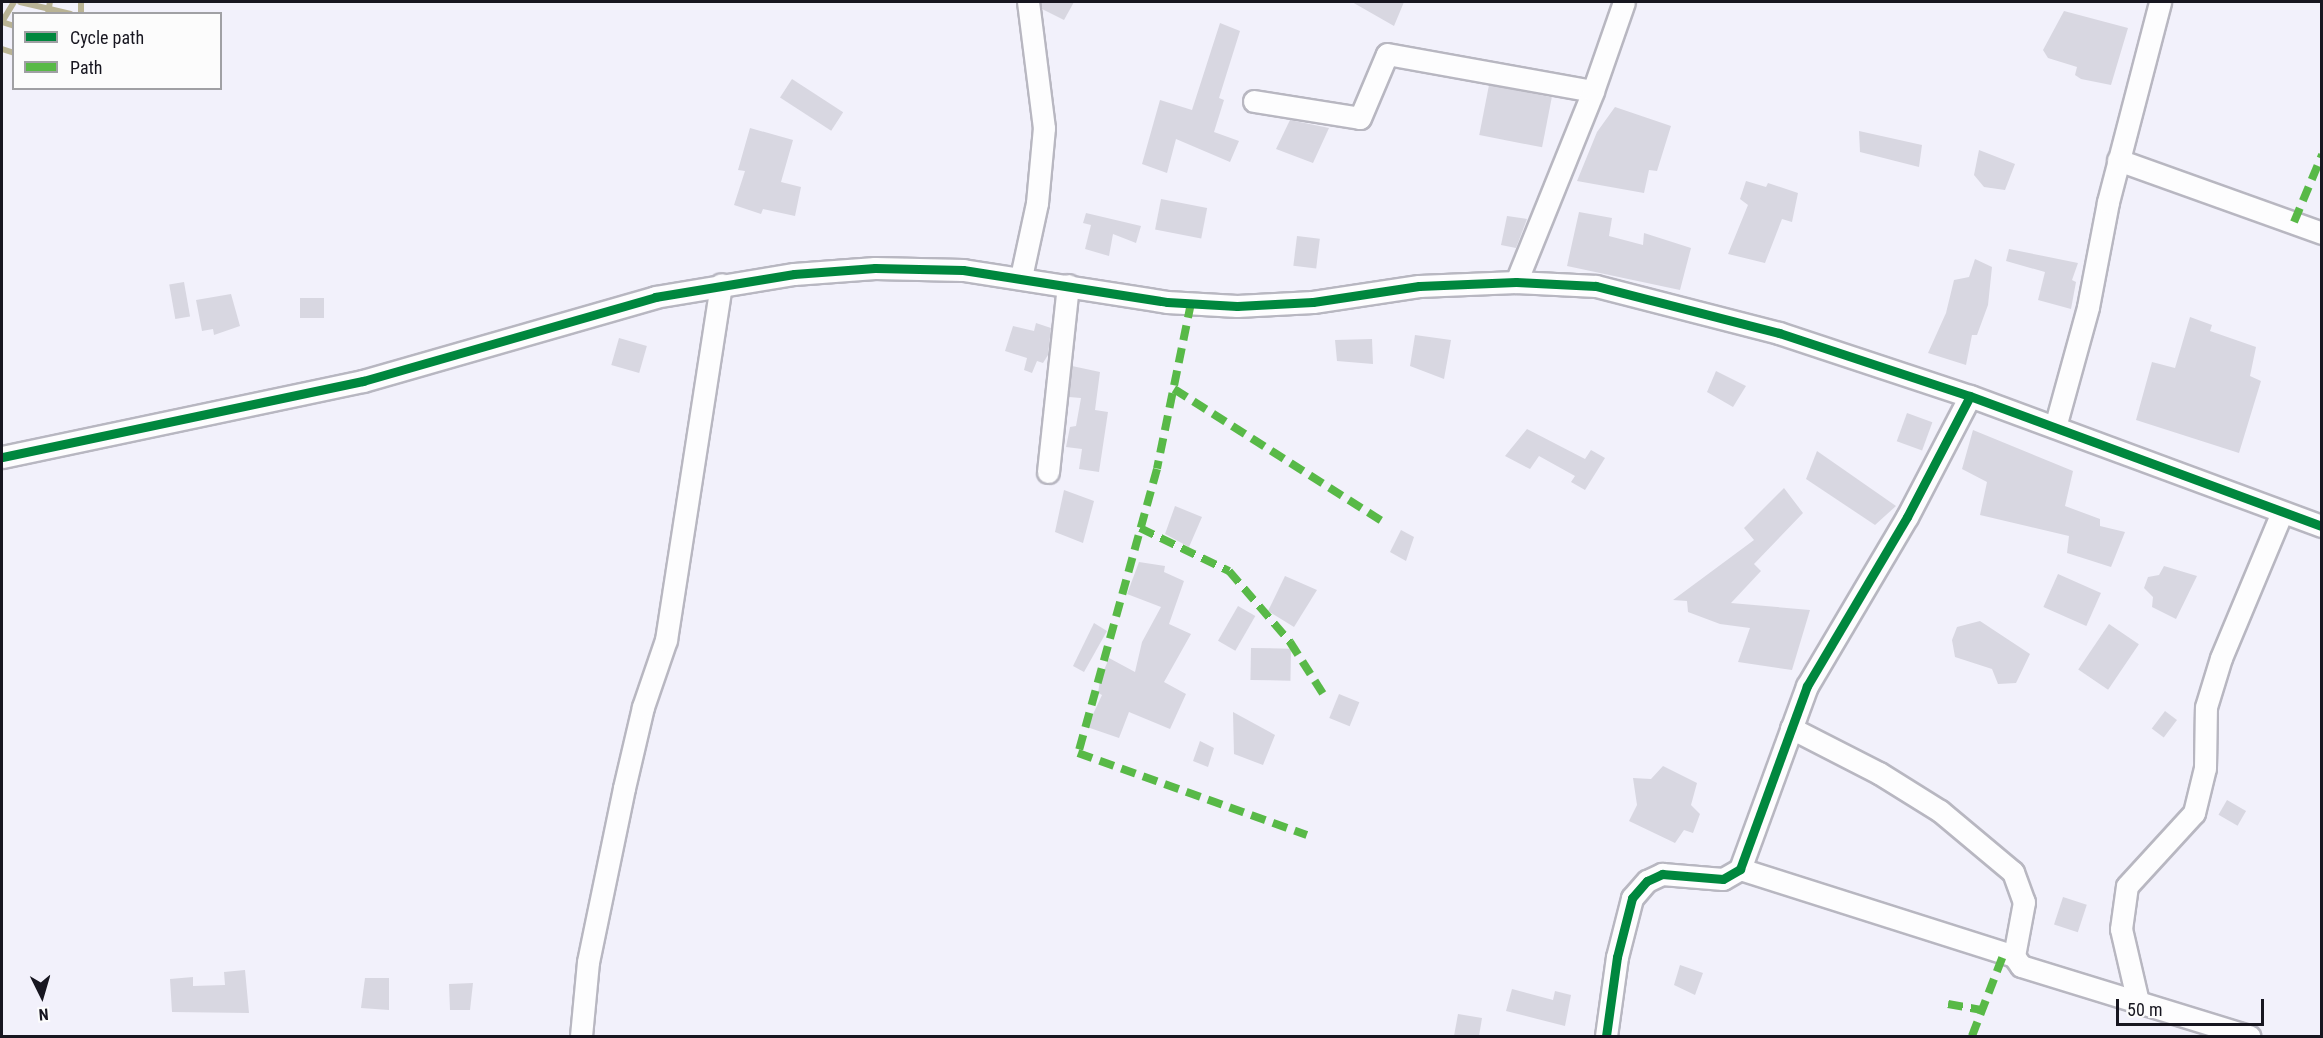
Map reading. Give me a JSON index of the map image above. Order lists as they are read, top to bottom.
{
  "legend": ["Cycle path", "Path"],
  "scale_bar": "50 m",
  "north": "bottom"
}
